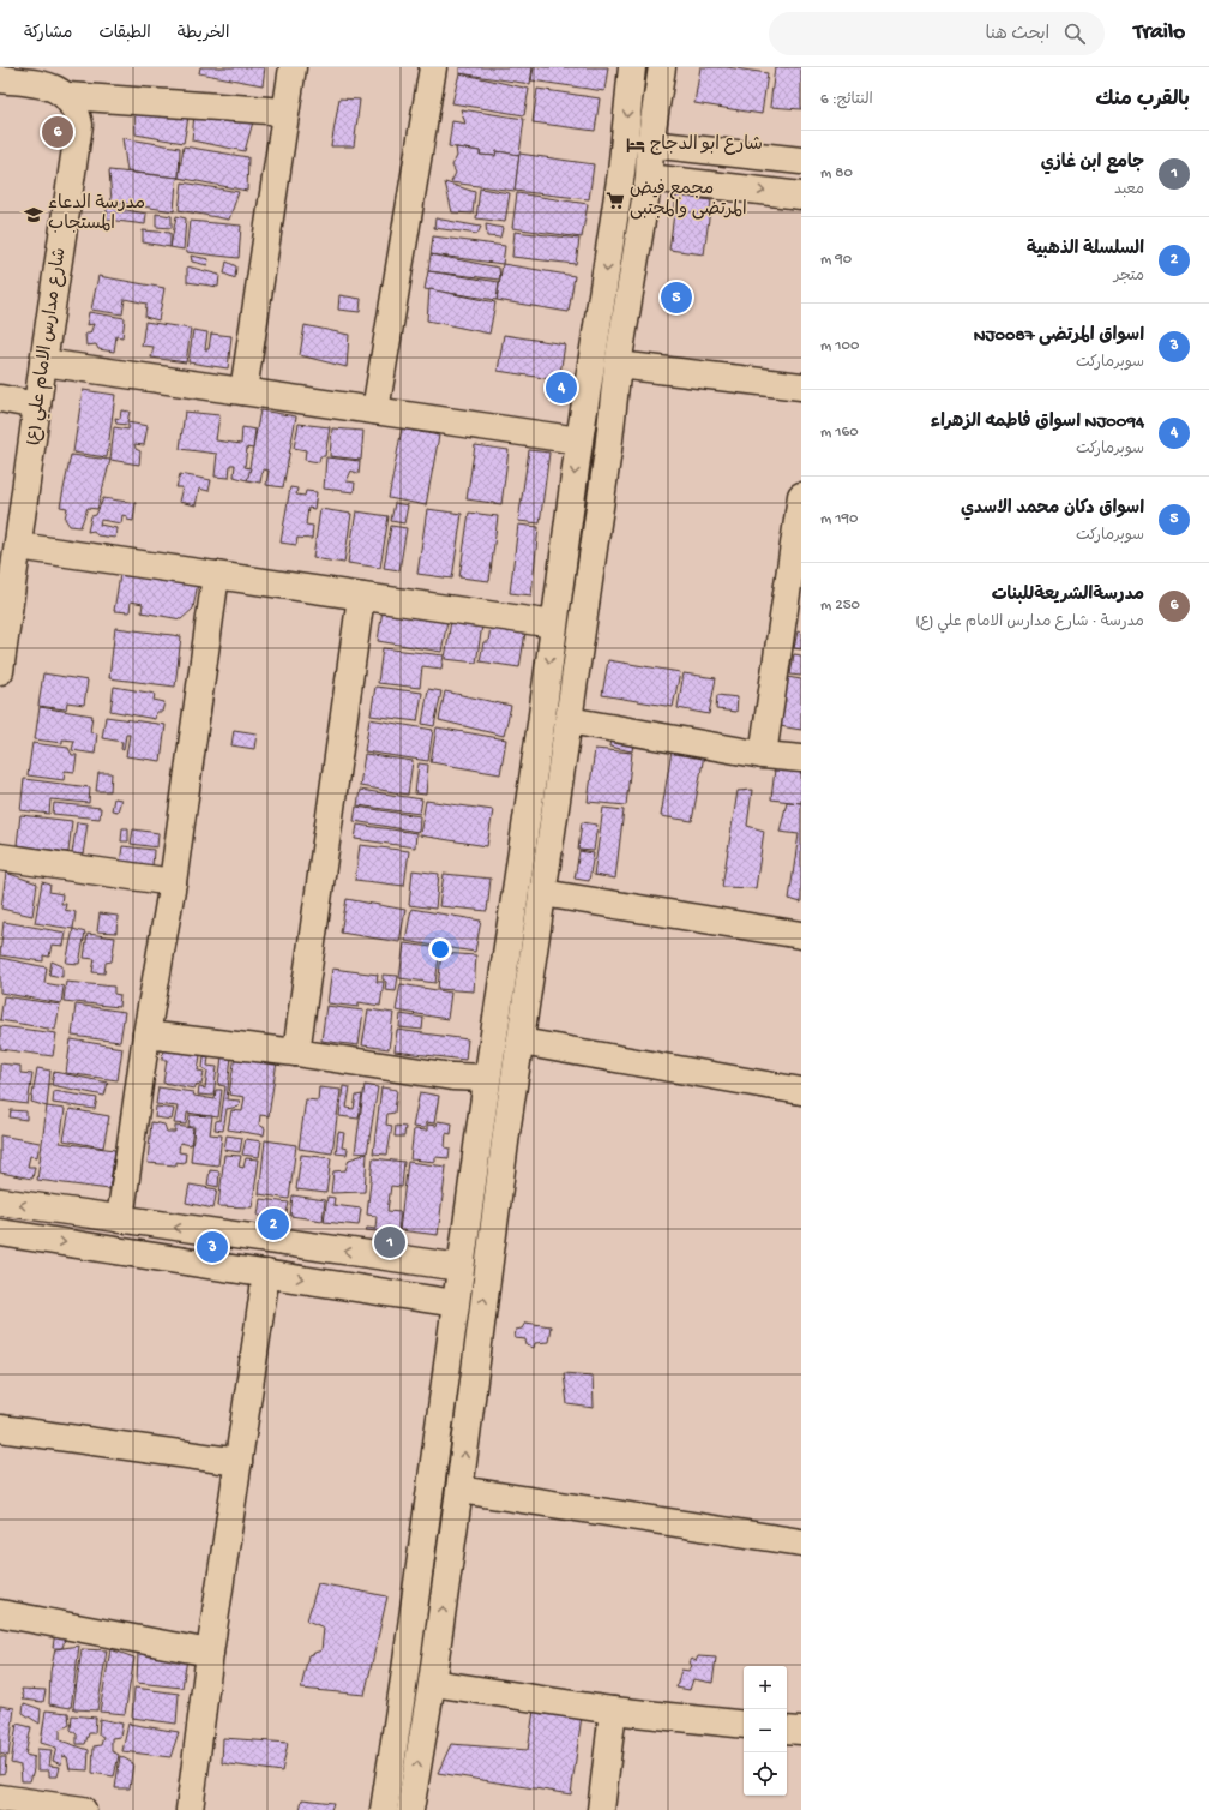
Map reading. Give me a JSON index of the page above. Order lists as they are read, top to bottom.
{
  "streets": {
    "street": ["شارع مدارس الامام علي (ع)"]
  },
  "places": {
    "hotel": ["شارع ابو الدجاج"],
    "supermarket": ["مجمع فيض المرتضى والمجتبى"],
    "school or university": ["مدرسة الدعاء المستجاب"]
  },
  "page": {
    "header": "Trailo",
    "search": "ابحث هنا",
    "nav": ["الخريطة", "الطبقات", "مشاركة"],
    "heading": ["بالقرب منك", "النتائج: 6"],
    "pins": [
      "6",
      "5",
      "4",
      "2",
      "1",
      "3"
    ],
    "list": [
      {
        "mark": "1",
        "name": "جامع ابن غازي",
        "note": "معبد",
        "value": "80 m"
      },
      {
        "mark": "2",
        "name": "السلسلة الذهبية",
        "note": "متجر",
        "value": "90 m"
      },
      {
        "mark": "3",
        "name": "اسواق المرتضى NJ0087",
        "note": "سوبرماركت",
        "value": "100 m"
      },
      {
        "mark": "4",
        "name": "NJ0094 اسواق فاطمه الزهراء",
        "note": "سوبرماركت",
        "value": "160 m"
      },
      {
        "mark": "5",
        "name": "اسواق دكان محمد الاسدي",
        "note": "سوبرماركت",
        "value": "190 m"
      },
      {
        "mark": "6",
        "name": "مدرسةالشريعةللبنات",
        "note": "مدرسة · شارع مدارس الامام علي (ع)",
        "value": "250 m"
      }
    ],
    "map_buttons": ["+", "−"]
  }
}
